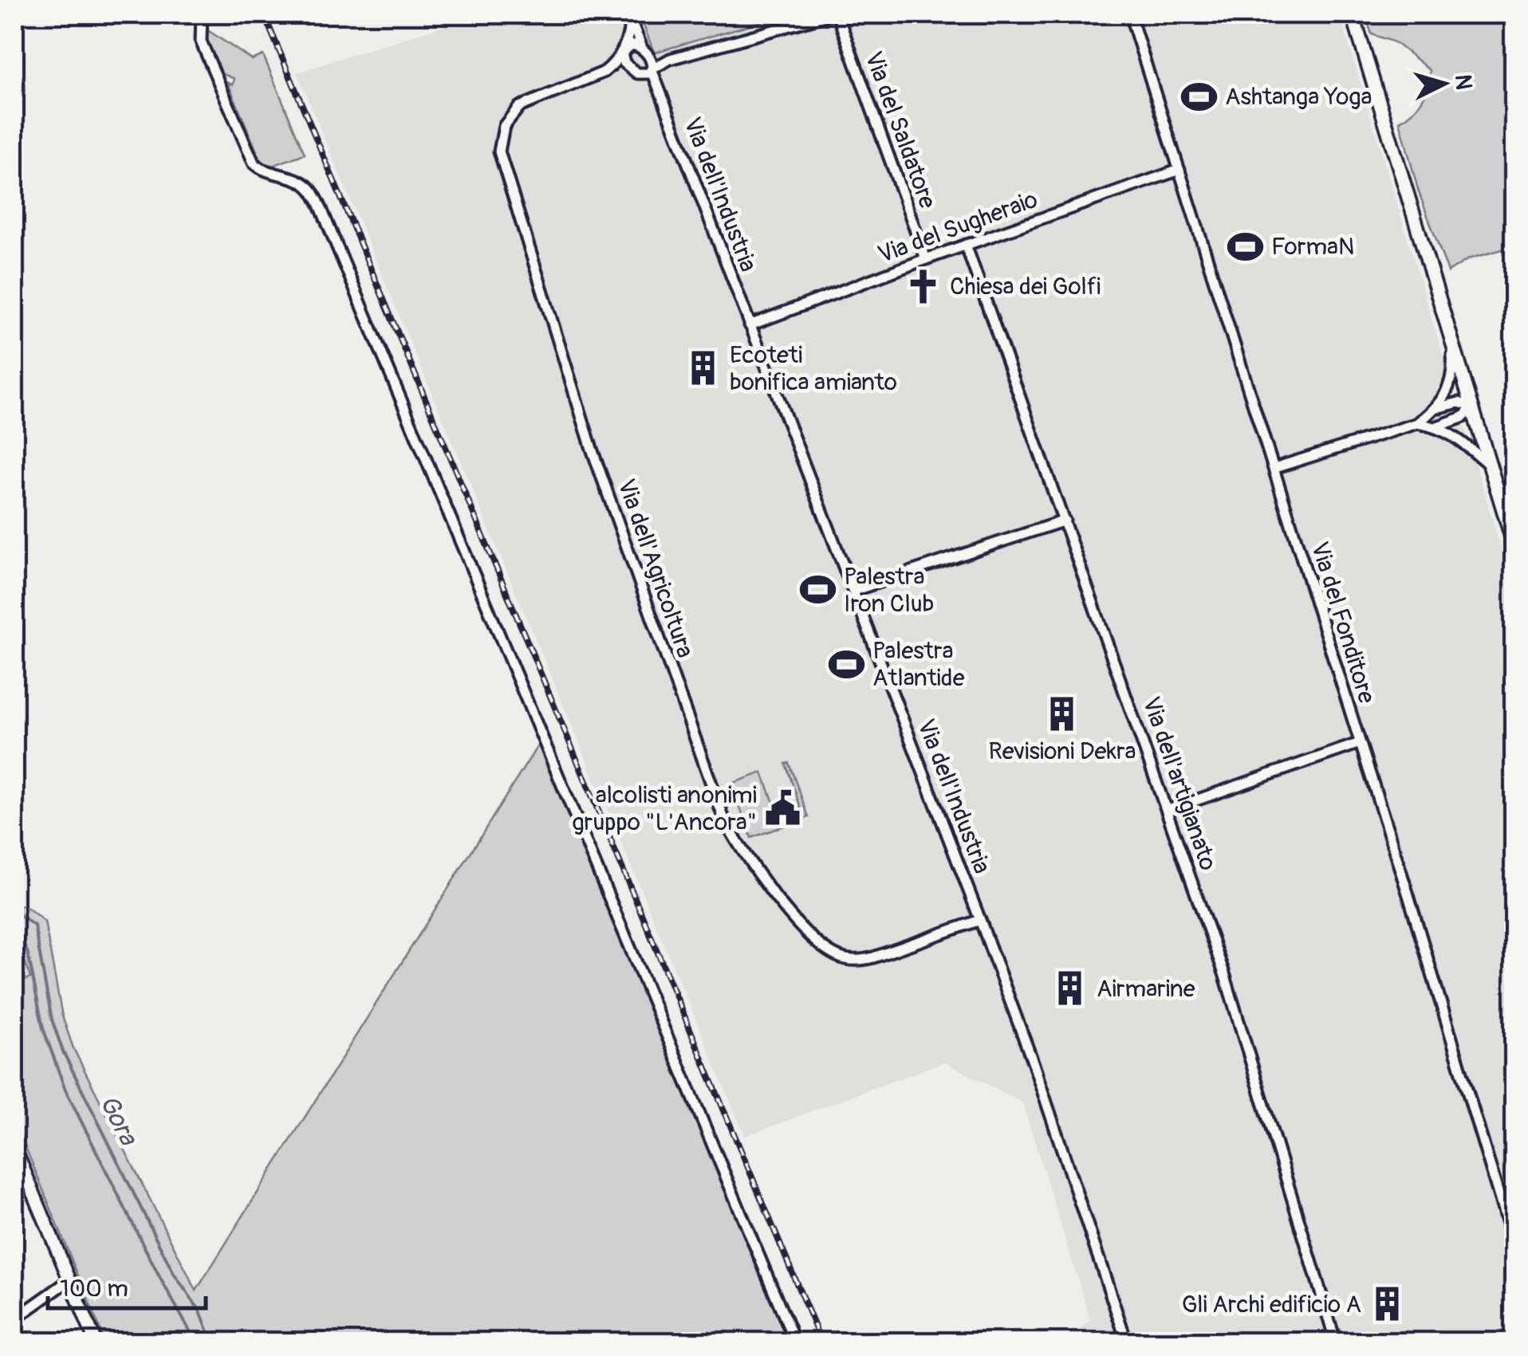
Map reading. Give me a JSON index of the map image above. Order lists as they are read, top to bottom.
{
  "streets": {
    "street": [
      "Via del Saldatore",
      "Via dell'Industria",
      "Via del Sugheraio",
      "Via dell'Agricoltura",
      "Via del Fonditore",
      "Via dell'artigianato"
    ]
  },
  "crossings": [
    ["Via del Saldatore", "Via del Sugheraio"],
    ["Via dell'Industria", "Via del Sugheraio"],
    ["Via dell'Industria", "Via dell'Agricoltura"],
    ["Via del Sugheraio", "Via del Fonditore"],
    ["Via del Sugheraio", "Via dell'artigianato"]
  ],
  "water": ["Gora"],
  "places": {
    "sports": [
      "Ashtanga Yoga",
      "FormaN",
      "Palestra Iron Club",
      "Palestra Atlantide"
    ],
    "church": ["Chiesa dei Golfi"],
    "building": [
      "Ecoteti bonifica amianto",
      "Revisioni Dekra",
      "Airmarine",
      "Gli Archi edificio A"
    ],
    "public building": ["alcolisti anonimi gruppo \"L'Ancora\""]
  },
  "scale_bar": "100 m",
  "north": "right"
}
